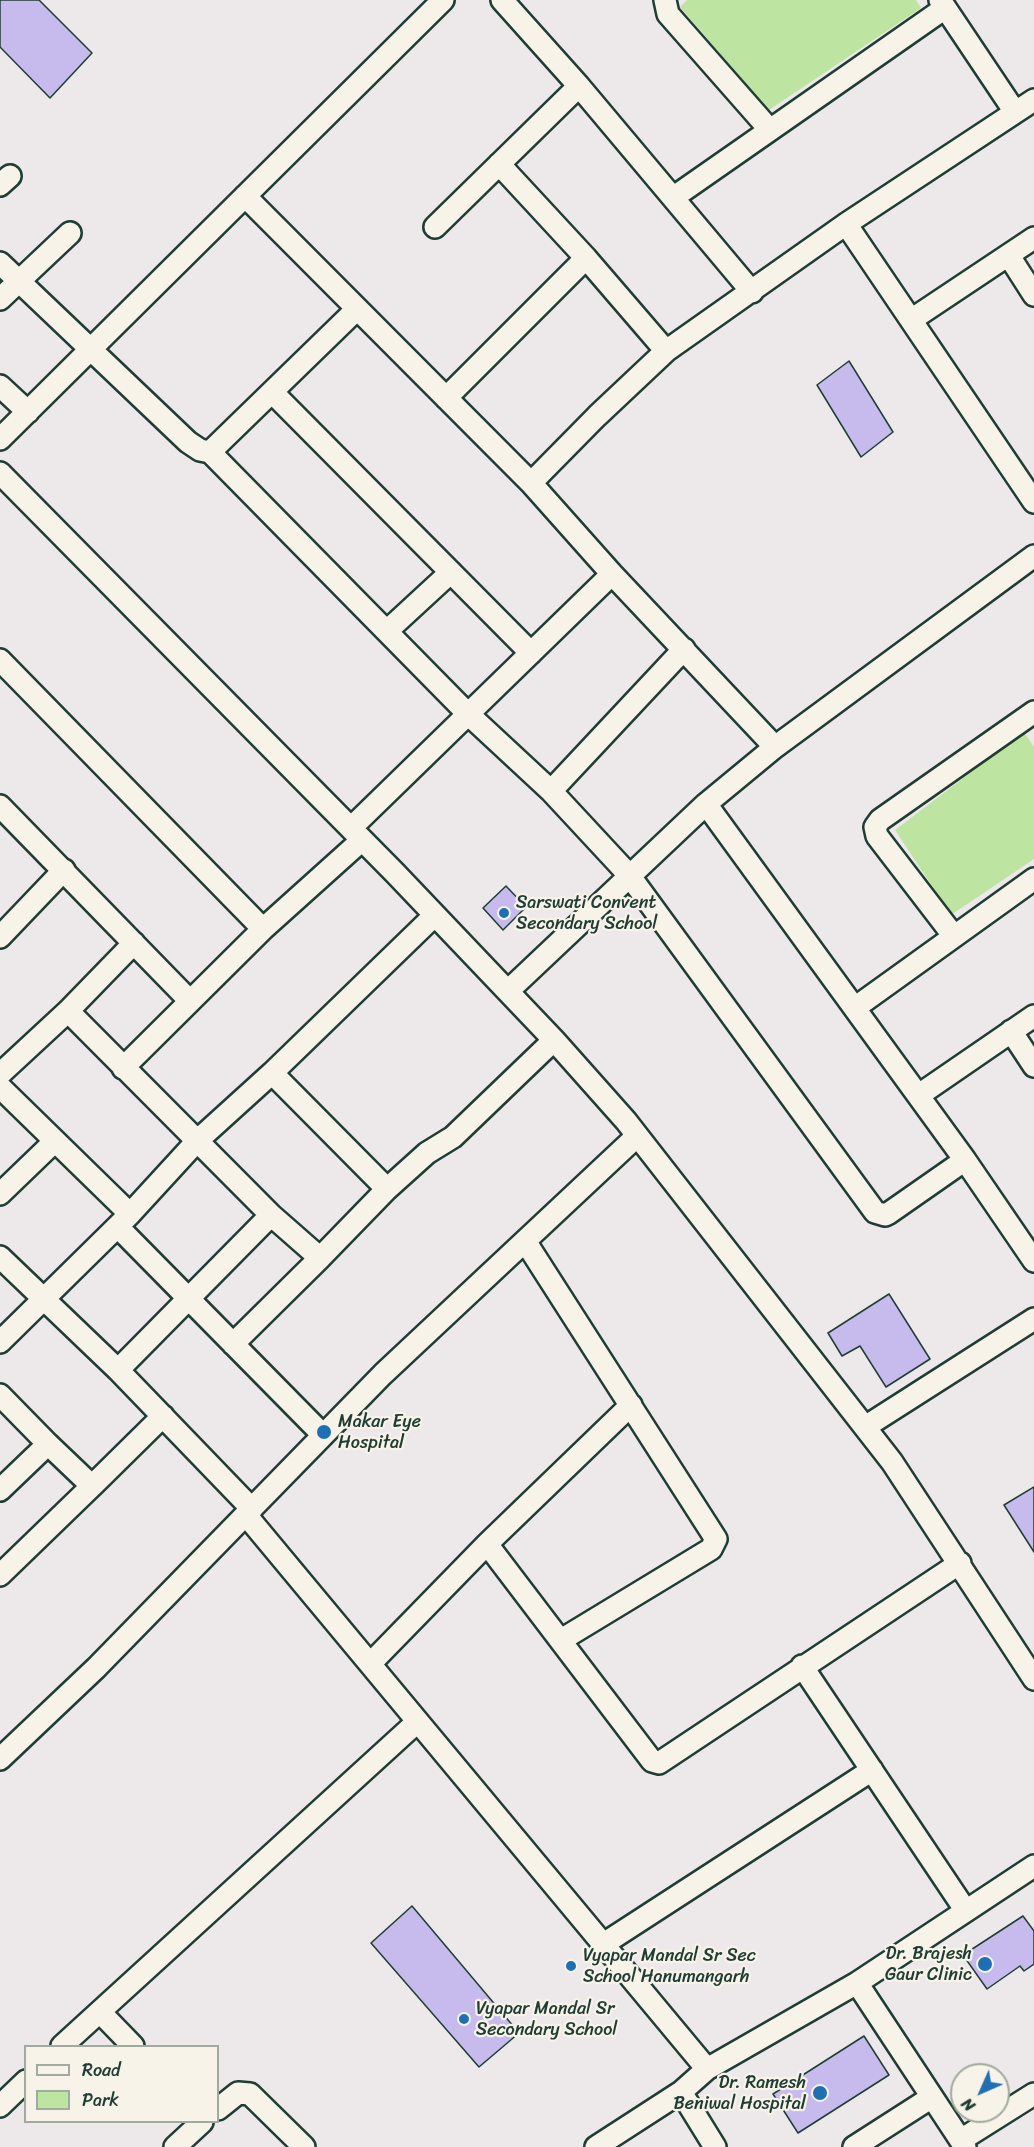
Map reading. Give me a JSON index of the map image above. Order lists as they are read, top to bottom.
{
  "places": [
    "Sarswati Convent Secondary School",
    "Makar Eye Hospital",
    "Dr. Brajesh Gaur Clinic",
    "Vyapar Mandal Sr Sec School Hanumangarh",
    "Vyapar Mandal Sr Secondary School",
    "Dr. Ramesh Beniwal Hospital"
  ],
  "legend": ["Road", "Park"],
  "north": "bottom left"
}
